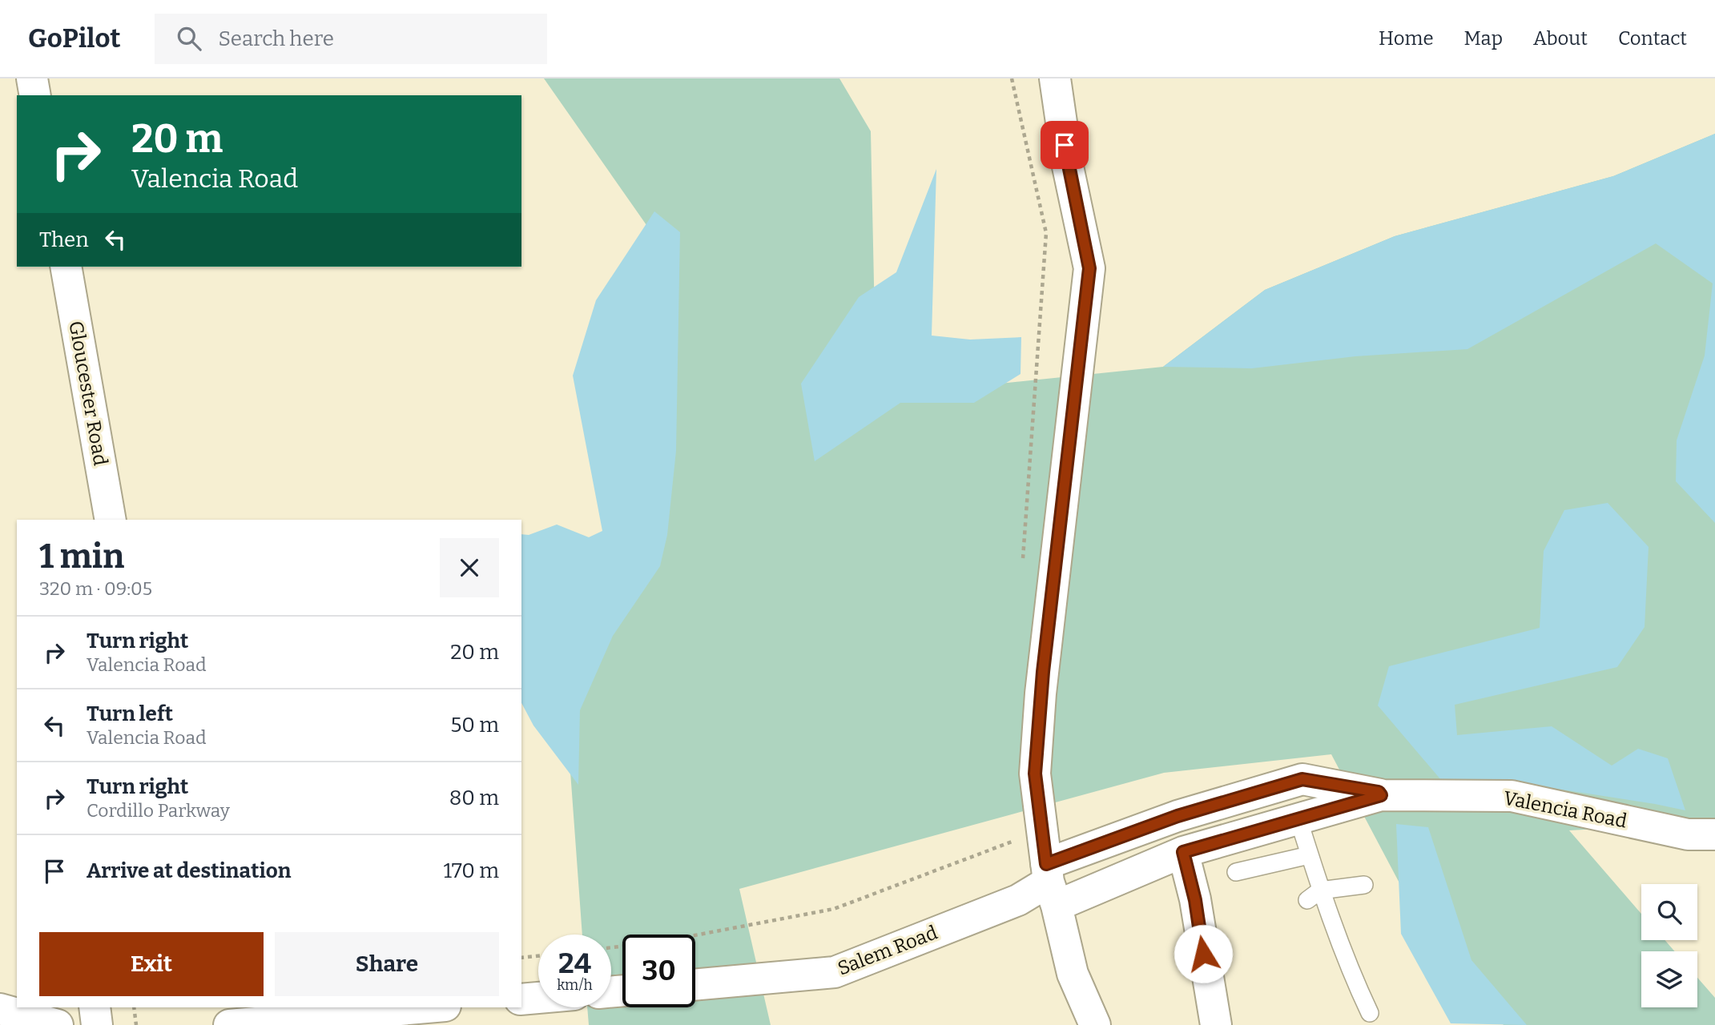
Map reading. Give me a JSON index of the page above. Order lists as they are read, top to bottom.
{
  "streets": {
    "street": ["Gloucester Road", "Valencia Road", "Salem Road"]
  },
  "crossings": [
    ["Valencia Road", "Salem Road"]
  ],
  "page": {
    "header": "GoPilot",
    "search": "Search here",
    "nav": [
      "Home",
      "Map",
      "About",
      "Contact"
    ],
    "turn": ["20 m", "Valencia Road"],
    "then": "Then",
    "heading": ["1 min", "320 m · 09:05"],
    "list": [
      {
        "name": "Turn right",
        "note": "Valencia Road",
        "value": "20 m"
      },
      {
        "name": "Turn left",
        "note": "Valencia Road",
        "value": "50 m"
      },
      {
        "name": "Turn right",
        "note": "Cordillo Parkway",
        "value": "80 m"
      },
      {
        "name": "Arrive at destination",
        "value": "170 m"
      }
    ],
    "buttons": ["Exit", "Share"],
    "speed": "24 km/h",
    "limit": "30"
  }
}
